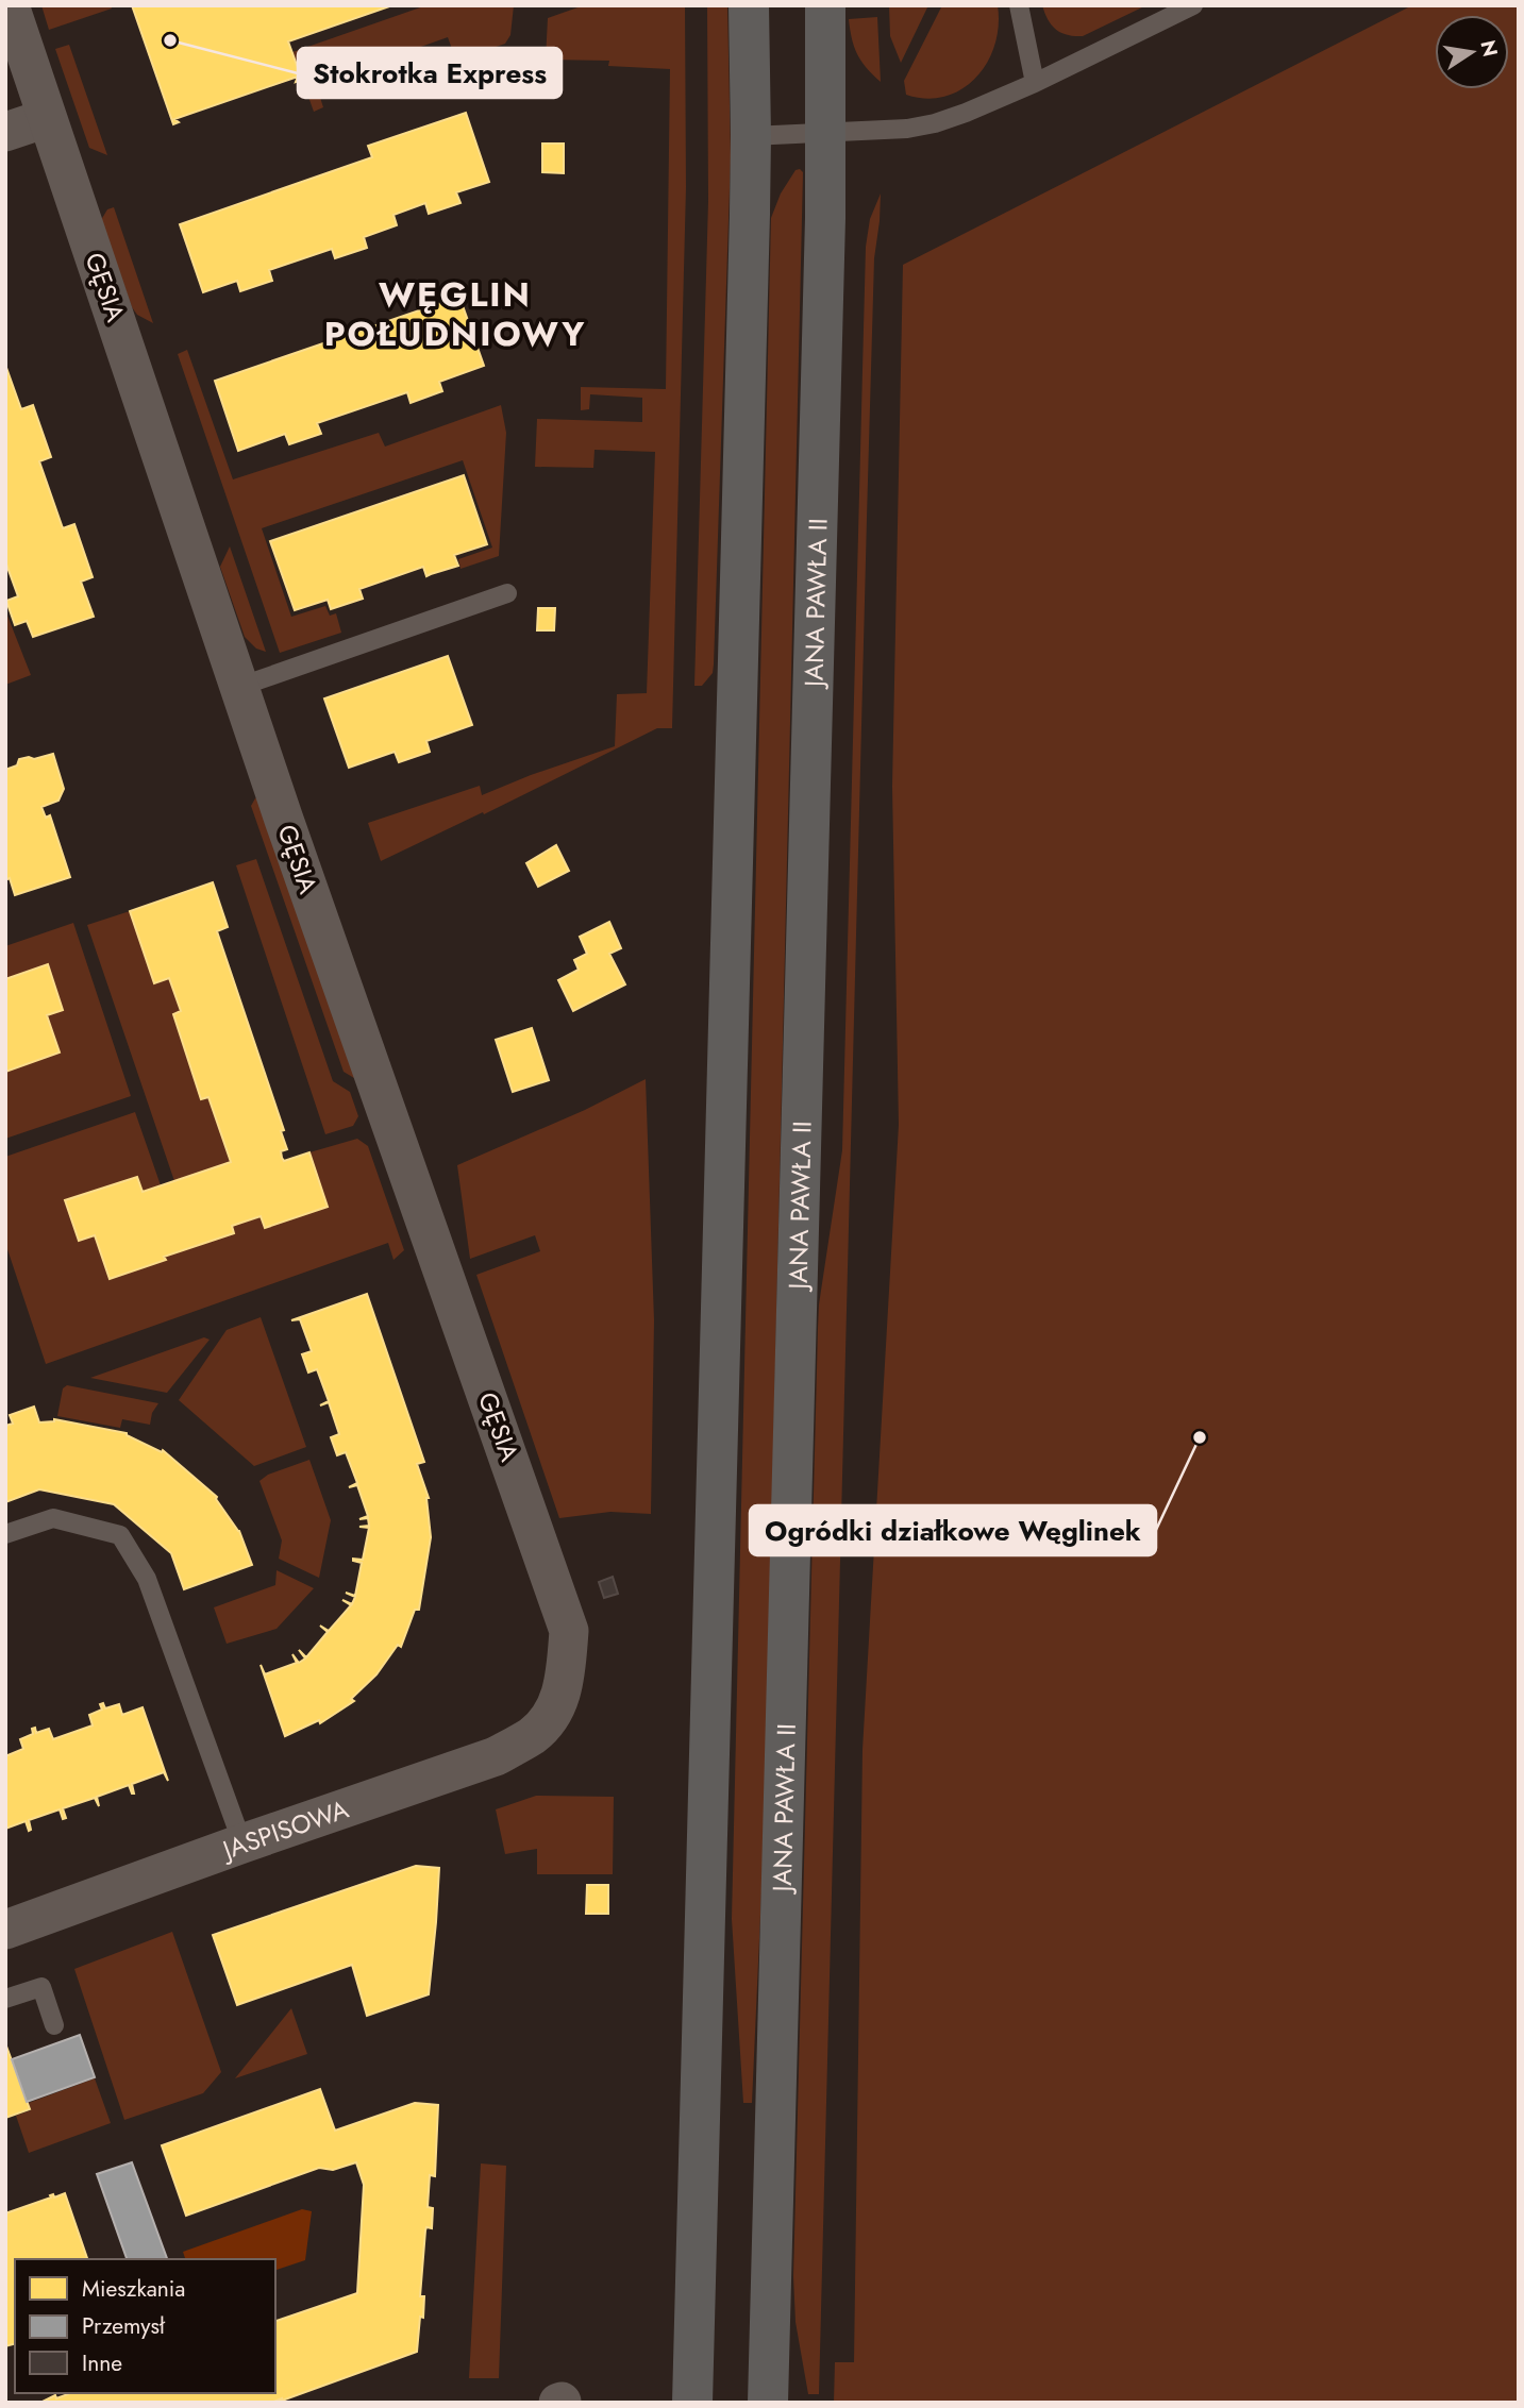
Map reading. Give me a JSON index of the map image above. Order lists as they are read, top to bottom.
{
  "streets": {
    "main road": ["JANA PAWŁA II"],
    "street": ["GĘSIA", "JASPISOWA"]
  },
  "crossings": [
    ["GĘSIA", "JASPISOWA"]
  ],
  "districts": ["WĘGLIN POŁUDNIOWY"],
  "places": ["Stokrotka Express", "Ogródki działkowe Węglinek"],
  "legend": ["Mieszkania", "Przemysł", "Inne"],
  "north": "right"
}
